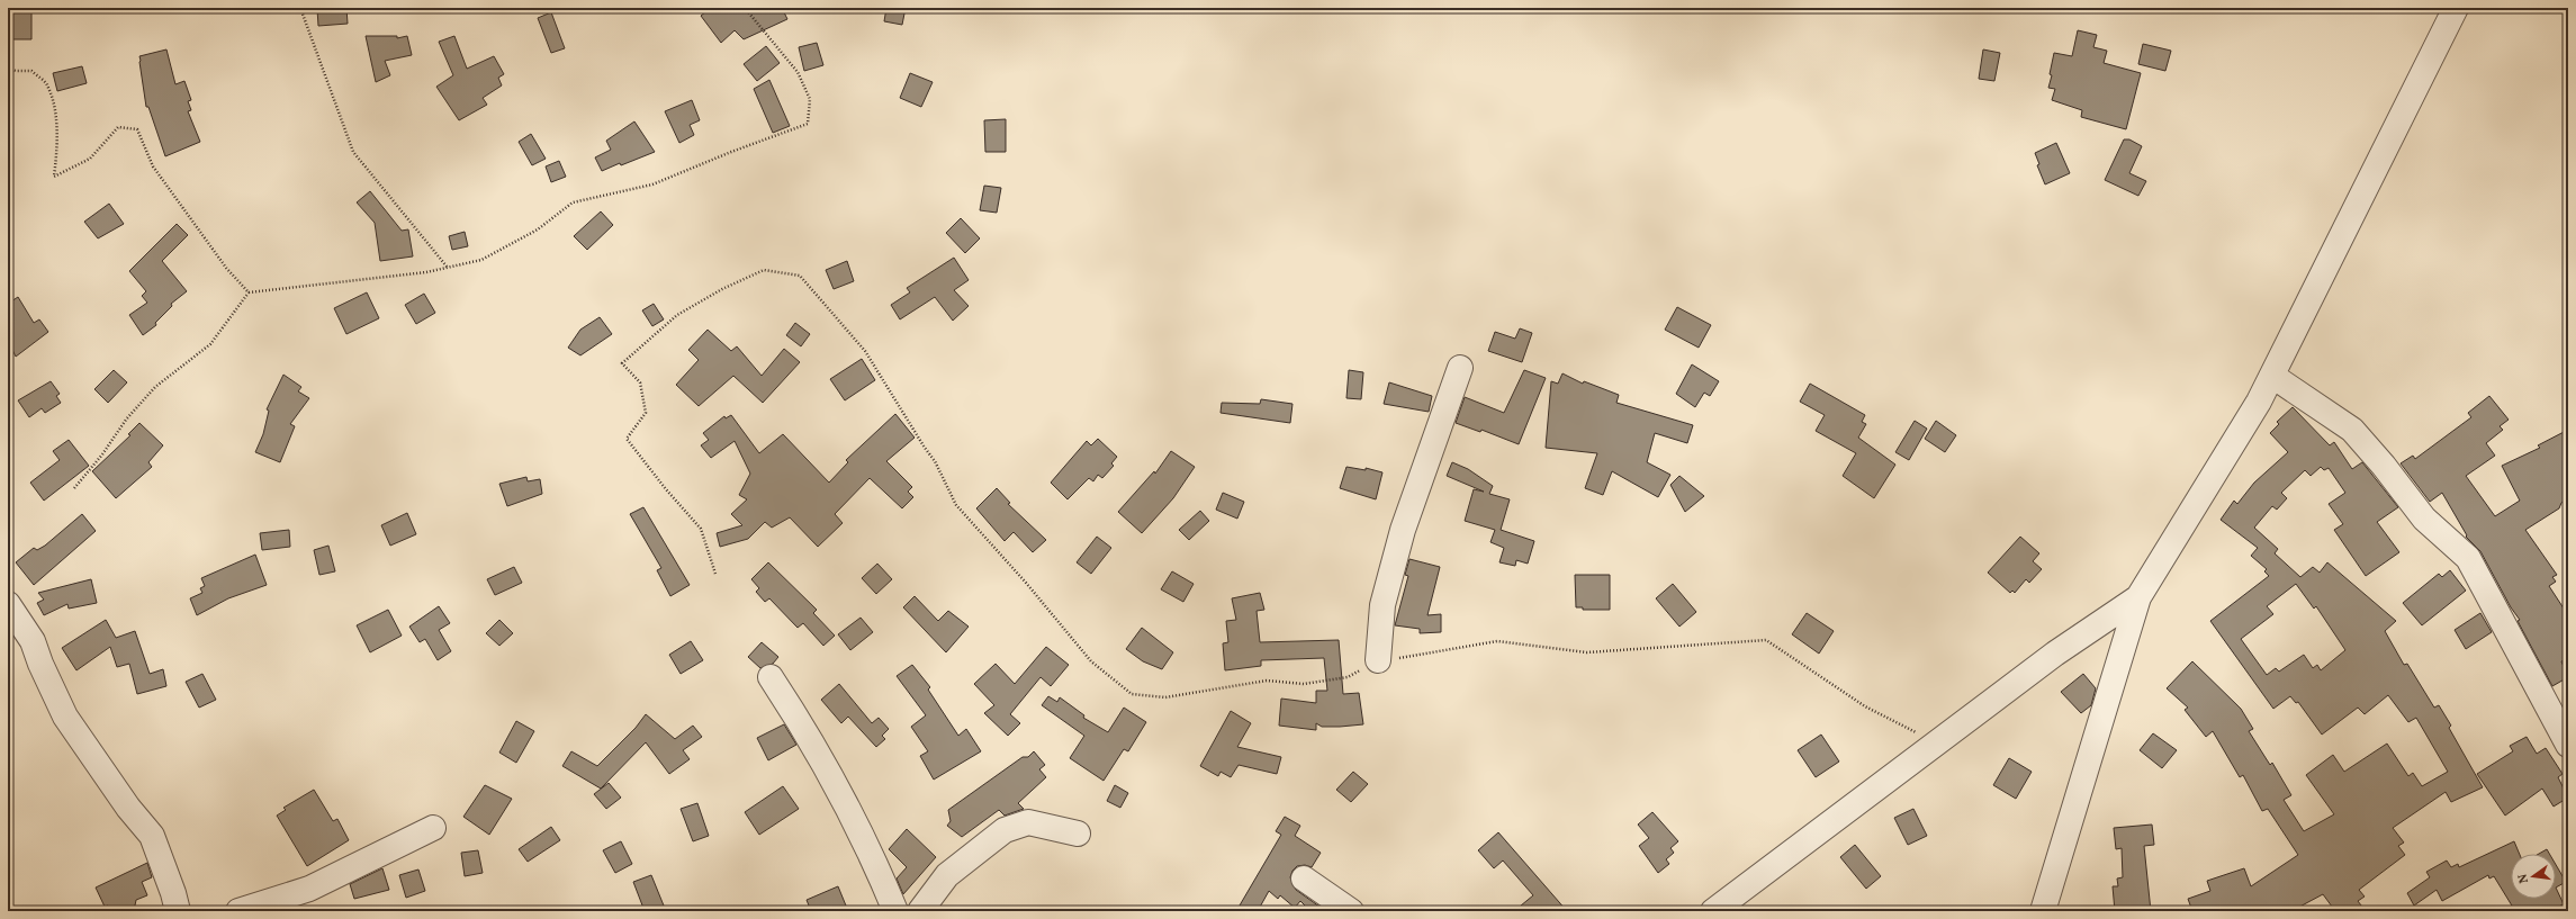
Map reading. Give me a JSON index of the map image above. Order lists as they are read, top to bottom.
{
  "north": "left"
}
